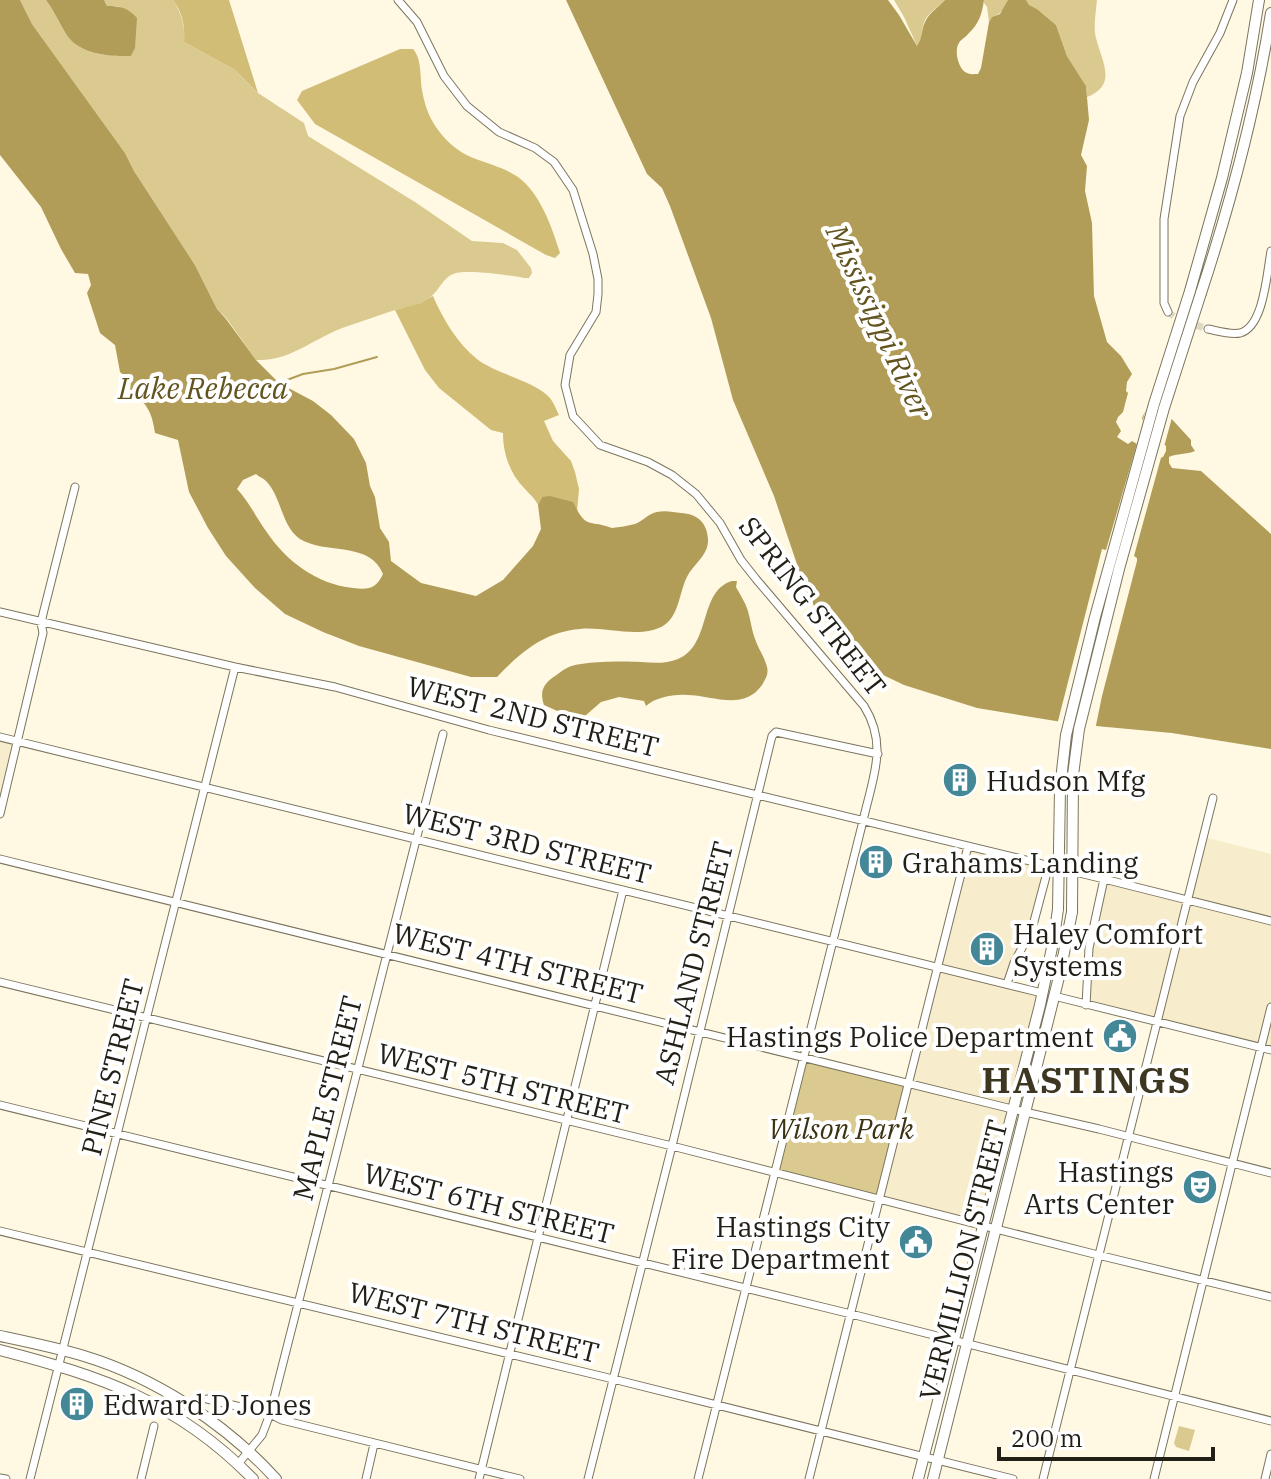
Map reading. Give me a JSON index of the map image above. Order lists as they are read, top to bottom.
{
  "streets": {
    "highway": ["VERMILLION STREET"],
    "street": [
      "SPRING STREET",
      "WEST 2ND STREET",
      "WEST 3RD STREET",
      "WEST 4TH STREET",
      "ASHLAND STREET",
      "PINE STREET",
      "WEST 5TH STREET",
      "MAPLE STREET",
      "WEST 6TH STREET",
      "WEST 7TH STREET"
    ]
  },
  "crossings": [
    ["SPRING STREET", "WEST 2ND STREET"],
    ["SPRING STREET", "WEST 3RD STREET"],
    ["SPRING STREET", "WEST 4TH STREET"],
    ["SPRING STREET", "ASHLAND STREET"],
    ["SPRING STREET", "WEST 5TH STREET"],
    ["SPRING STREET", "WEST 6TH STREET"],
    ["SPRING STREET", "WEST 7TH STREET"],
    ["WEST 2ND STREET", "ASHLAND STREET"],
    ["WEST 2ND STREET", "PINE STREET"],
    ["WEST 3RD STREET", "ASHLAND STREET"],
    ["WEST 3RD STREET", "PINE STREET"],
    ["WEST 3RD STREET", "MAPLE STREET"],
    ["WEST 3RD STREET", "VERMILLION STREET"],
    ["WEST 4TH STREET", "ASHLAND STREET"],
    ["WEST 4TH STREET", "PINE STREET"],
    ["WEST 4TH STREET", "MAPLE STREET"],
    ["WEST 4TH STREET", "VERMILLION STREET"],
    ["ASHLAND STREET", "WEST 5TH STREET"],
    ["ASHLAND STREET", "WEST 6TH STREET"],
    ["ASHLAND STREET", "WEST 7TH STREET"],
    ["PINE STREET", "WEST 5TH STREET"],
    ["PINE STREET", "WEST 6TH STREET"],
    ["PINE STREET", "WEST 7TH STREET"],
    ["WEST 5TH STREET", "MAPLE STREET"],
    ["WEST 5TH STREET", "VERMILLION STREET"],
    ["MAPLE STREET", "WEST 6TH STREET"],
    ["MAPLE STREET", "WEST 7TH STREET"],
    ["WEST 6TH STREET", "VERMILLION STREET"],
    ["VERMILLION STREET", "WEST 7TH STREET"]
  ],
  "districts": ["HASTINGS"],
  "water": ["Mississippi River", "Lake Rebecca"],
  "parks": ["Wilson Park"],
  "places": {
    "building": [
      "Hudson Mfg",
      "Grahams Landing",
      "Haley Comfort Systems",
      "Edward D Jones"
    ],
    "public building": ["Hastings Police Department", "Hastings City Fire Department"],
    "theatre": ["Hastings Arts Center"]
  },
  "scale_bar": "200 m"
}
